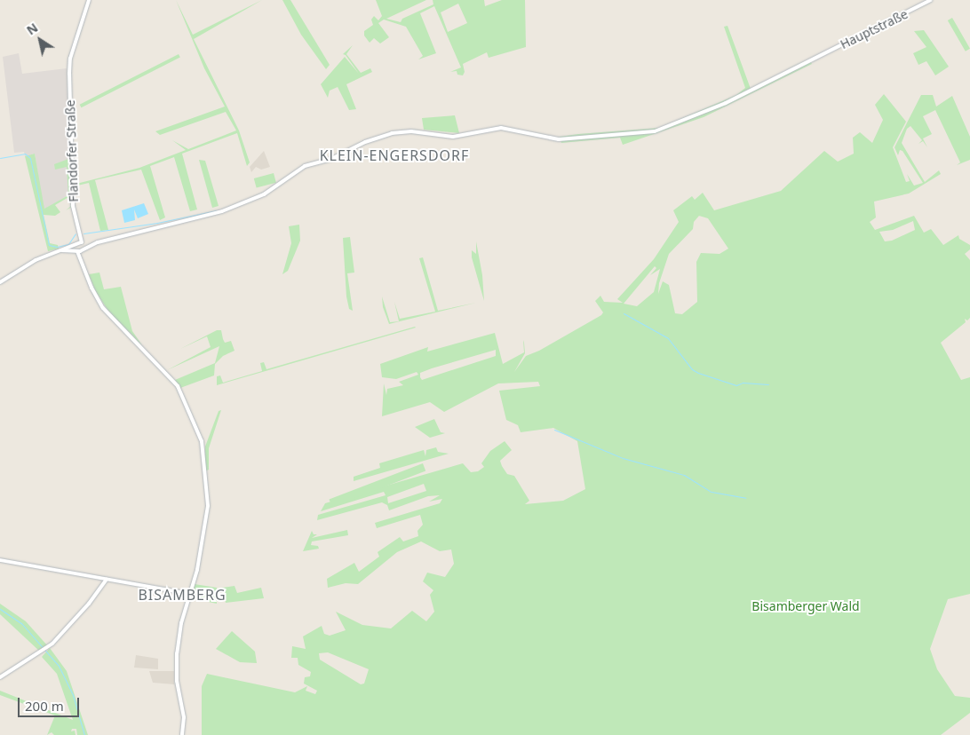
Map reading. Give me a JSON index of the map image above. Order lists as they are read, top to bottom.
{
  "streets": {
    "main road": ["Hauptstraße", "Flandorfer Straße"]
  },
  "crossings": [
    ["Hauptstraße", "Flandorfer Straße"]
  ],
  "districts": ["KLEIN-ENGERSDORF", "BISAMBERG"],
  "parks": ["Bisamberger Wald"],
  "scale_bar": "200 m",
  "north": "top left"
}
